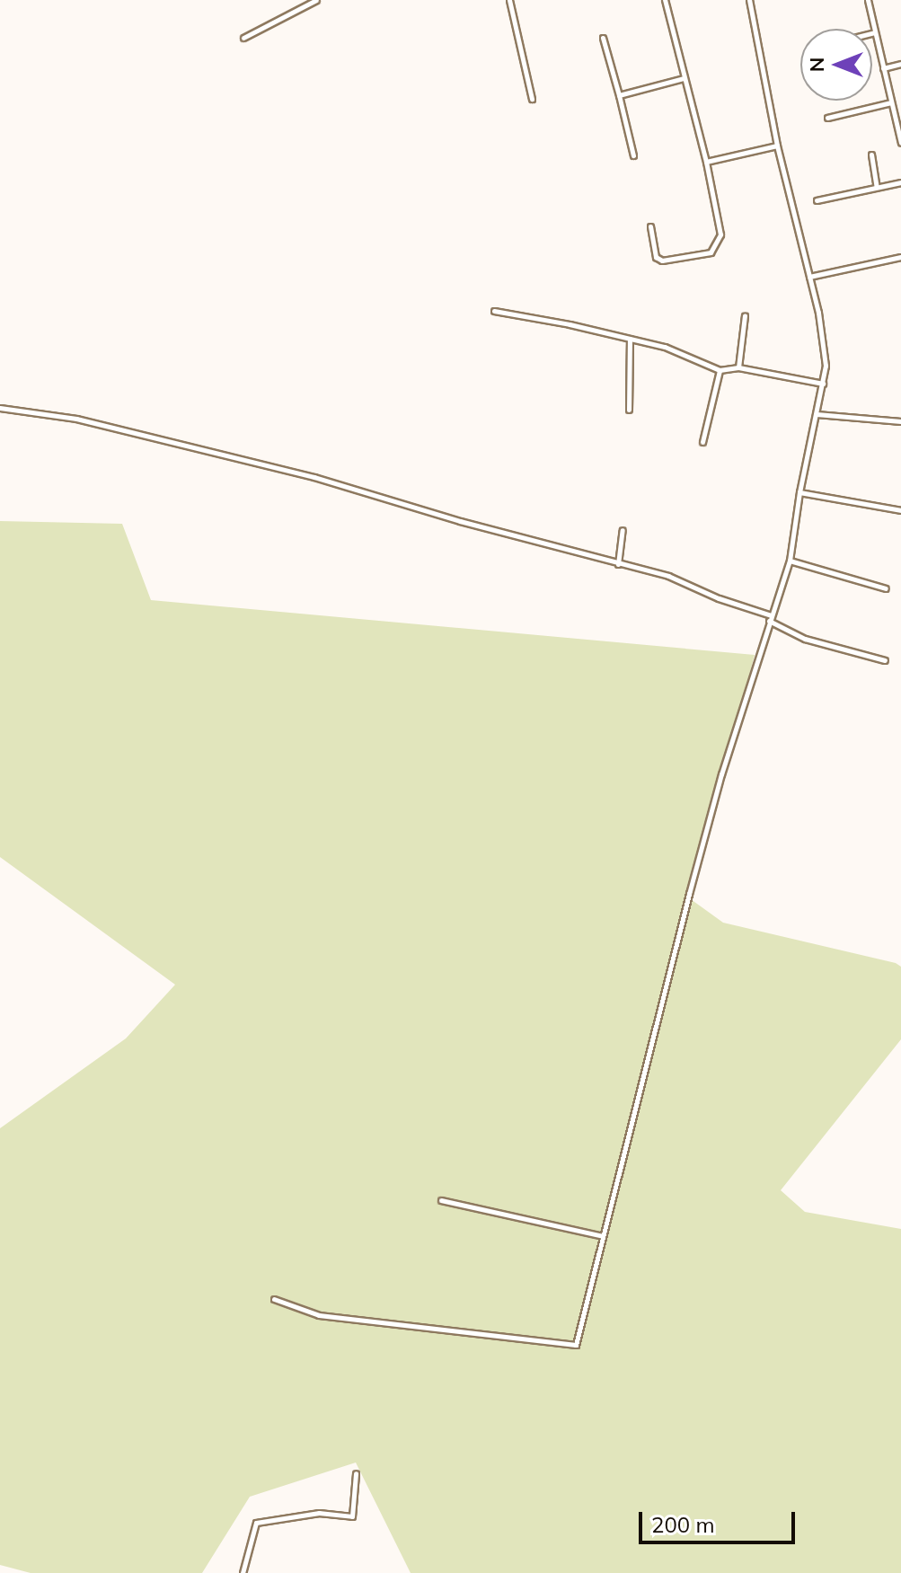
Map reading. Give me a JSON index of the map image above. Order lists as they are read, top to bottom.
{
  "scale_bar": "200 m",
  "north": "left"
}
